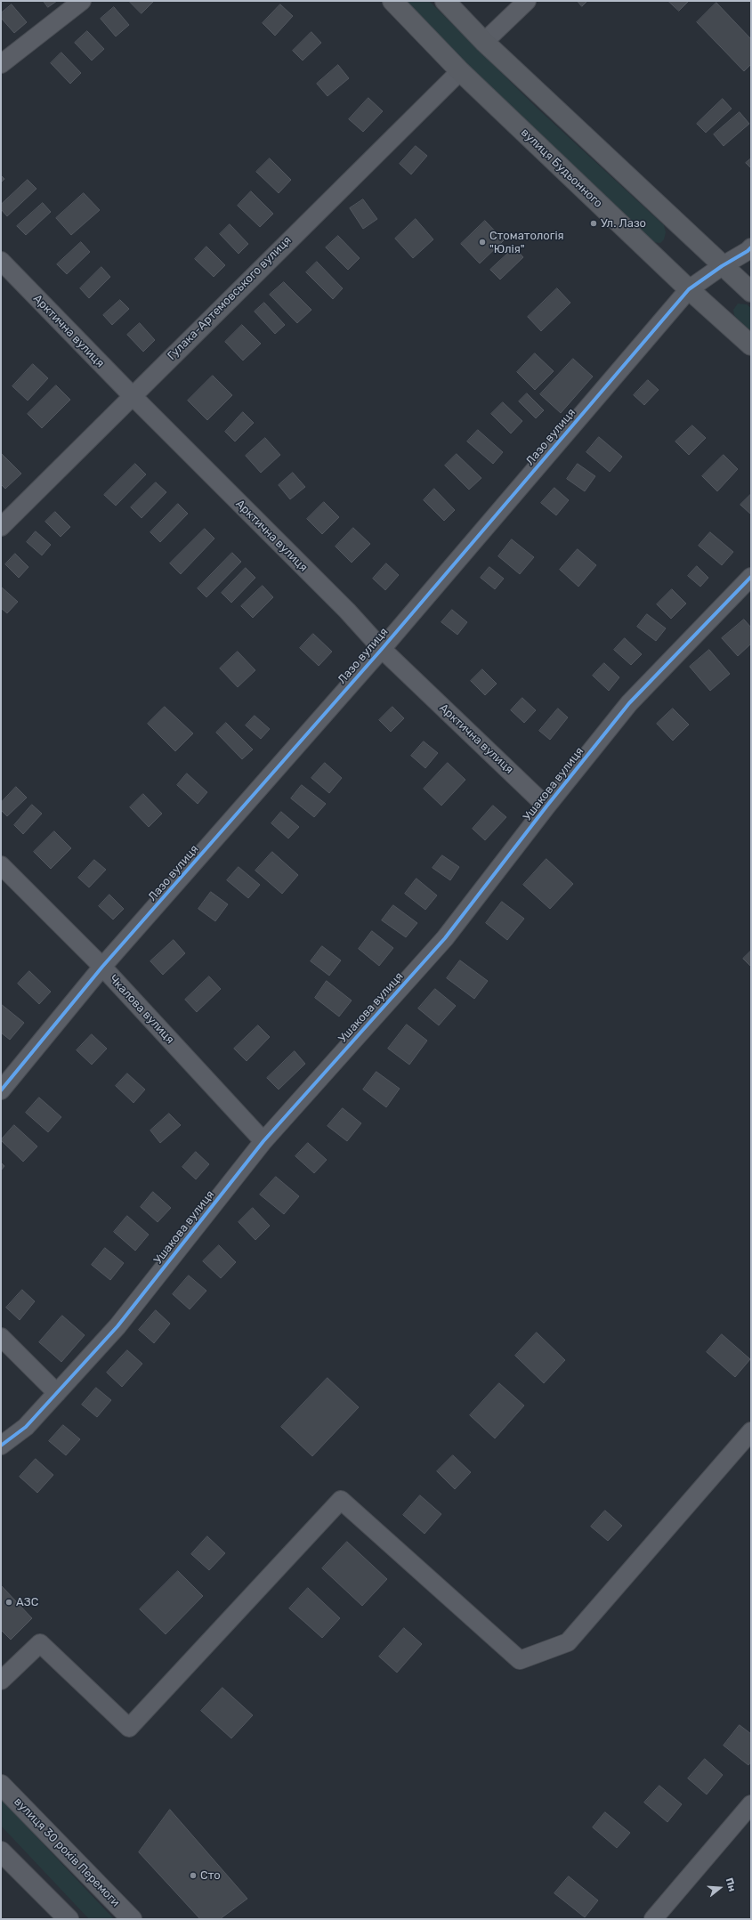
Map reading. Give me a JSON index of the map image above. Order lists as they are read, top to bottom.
{
  "streets": {
    "main road": ["вулиця Будьонного"],
    "street": [
      "Гулака-Артемовського вулиця",
      "Арктична вулиця",
      "Лазо вулиця",
      "Ушакова вулиця",
      "Чкалова вулиця",
      "вулиця 30 років Перемоги"
    ]
  },
  "crossings": [
    ["вулиця Будьонного", "Гулака-Артемовського вулиця"],
    ["вулиця Будьонного", "Лазо вулиця"],
    ["Гулака-Артемовського вулиця", "Арктична вулиця"],
    ["Арктична вулиця", "Лазо вулиця"],
    ["Арктична вулиця", "Ушакова вулиця"],
    ["Лазо вулиця", "Чкалова вулиця"],
    ["Ушакова вулиця", "Чкалова вулиця"]
  ],
  "places": [
    "Ул. Лазо",
    "Стоматологія \"Юлія\"",
    "АЗС",
    "Сто"
  ],
  "north": "right"
}
